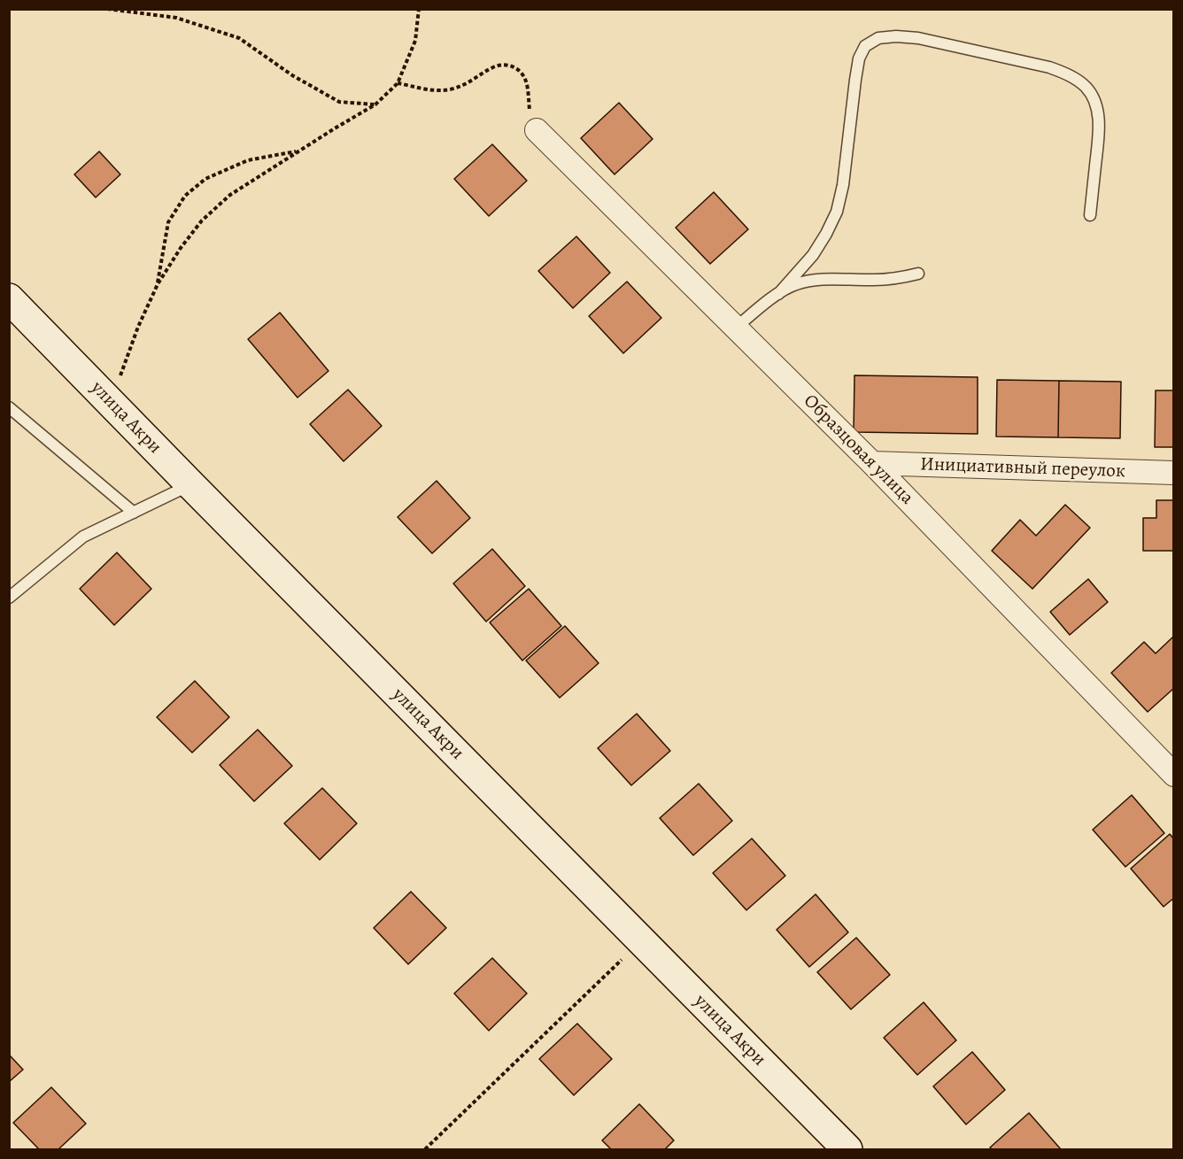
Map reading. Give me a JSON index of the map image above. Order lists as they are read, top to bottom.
{
  "streets": {
    "main road": ["улица Акри"],
    "street": ["Образцовая улица", "Инициативный переулок"]
  },
  "crossings": [
    ["Образцовая улица", "Инициативный переулок"]
  ]
}
